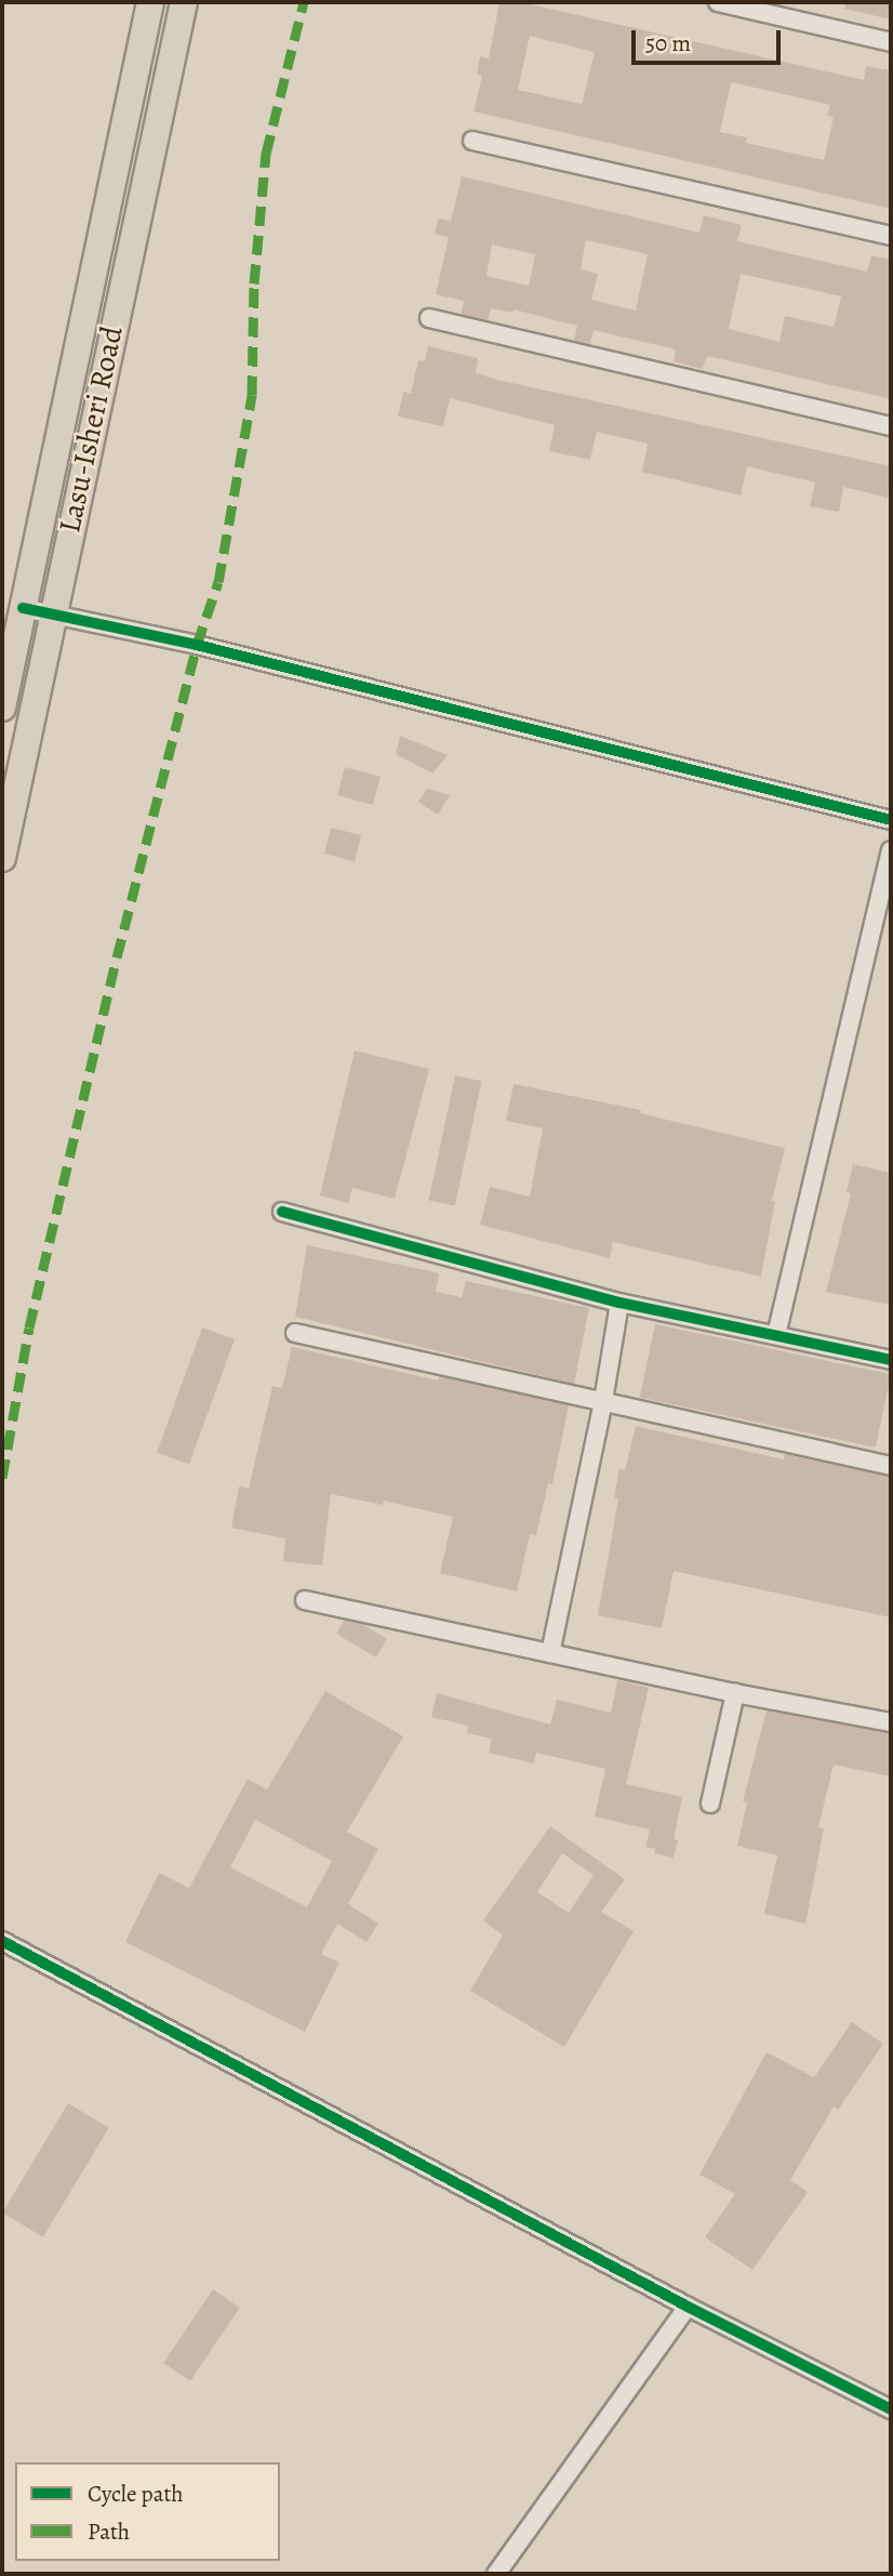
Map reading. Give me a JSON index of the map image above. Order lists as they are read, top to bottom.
{
  "streets": {
    "main road": ["Lasu-Isheri Road"]
  },
  "legend": ["Cycle path", "Path"],
  "scale_bar": "50 m"
}
